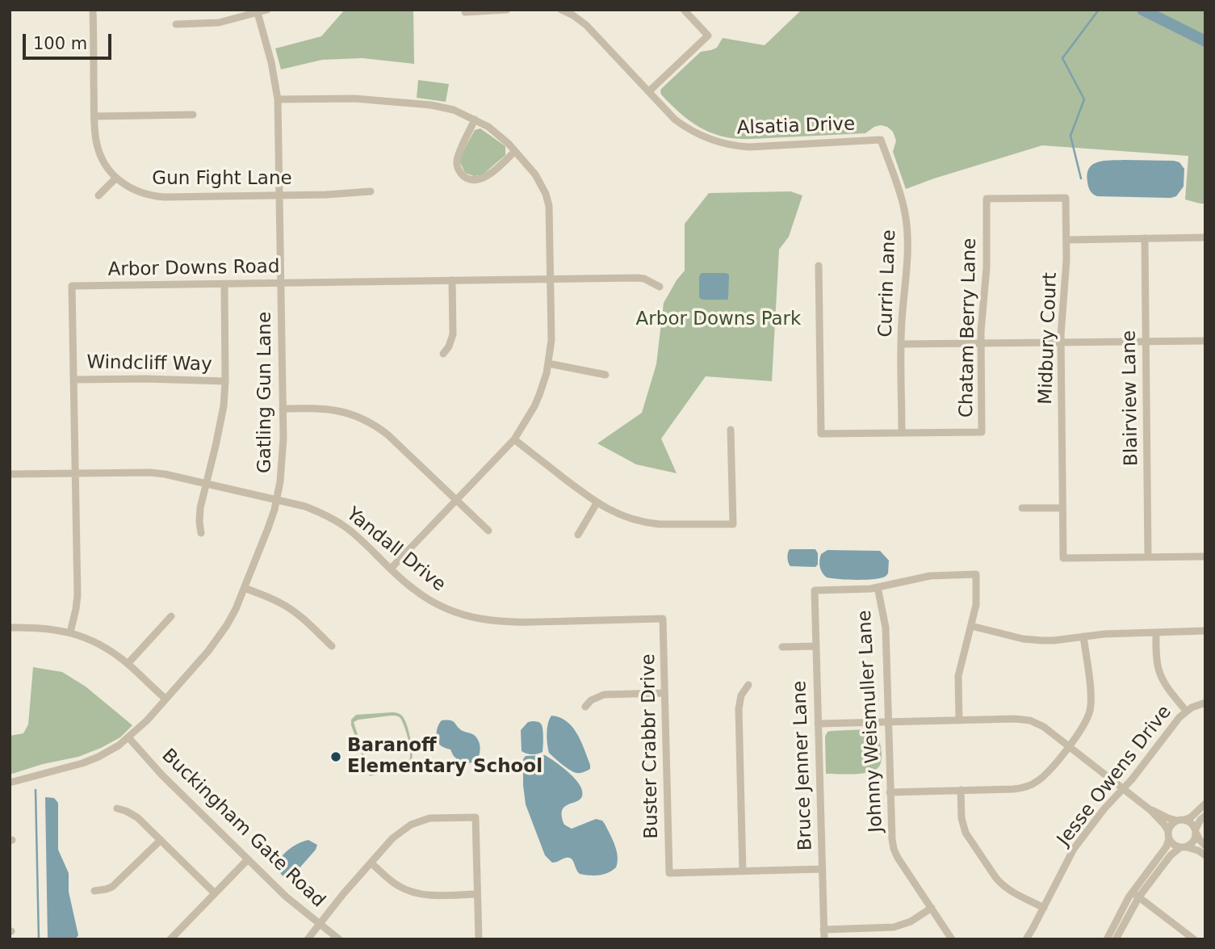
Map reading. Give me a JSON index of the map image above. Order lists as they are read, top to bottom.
{
  "streets": {
    "street": [
      "Alsatia Drive",
      "Gun Fight Lane",
      "Arbor Downs Road",
      "Currin Lane",
      "Chatam Berry Lane",
      "Midbury Court",
      "Windcliff Way",
      "Gatling Gun Lane",
      "Blairview Lane",
      "Yandall Drive",
      "Johnny Weismuller Lane",
      "Buster Crabbr Drive",
      "Bruce Jenner Lane",
      "Jesse Owens Drive",
      "Buckingham Gate Road"
    ]
  },
  "crossings": [
    ["Alsatia Drive", "Currin Lane"],
    ["Gun Fight Lane", "Gatling Gun Lane"],
    ["Arbor Downs Road", "Windcliff Way"],
    ["Arbor Downs Road", "Gatling Gun Lane"],
    ["Arbor Downs Road", "Yandall Drive"],
    ["Currin Lane", "Chatam Berry Lane"],
    ["Chatam Berry Lane", "Midbury Court"],
    ["Midbury Court", "Blairview Lane"],
    ["Gatling Gun Lane", "Yandall Drive"],
    ["Gatling Gun Lane", "Buckingham Gate Road"],
    ["Yandall Drive", "Buster Crabbr Drive"],
    ["Johnny Weismuller Lane", "Bruce Jenner Lane"]
  ],
  "parks": ["Arbor Downs Park"],
  "places": ["Baranoff Elementary School"],
  "scale_bar": "100 m"
}
